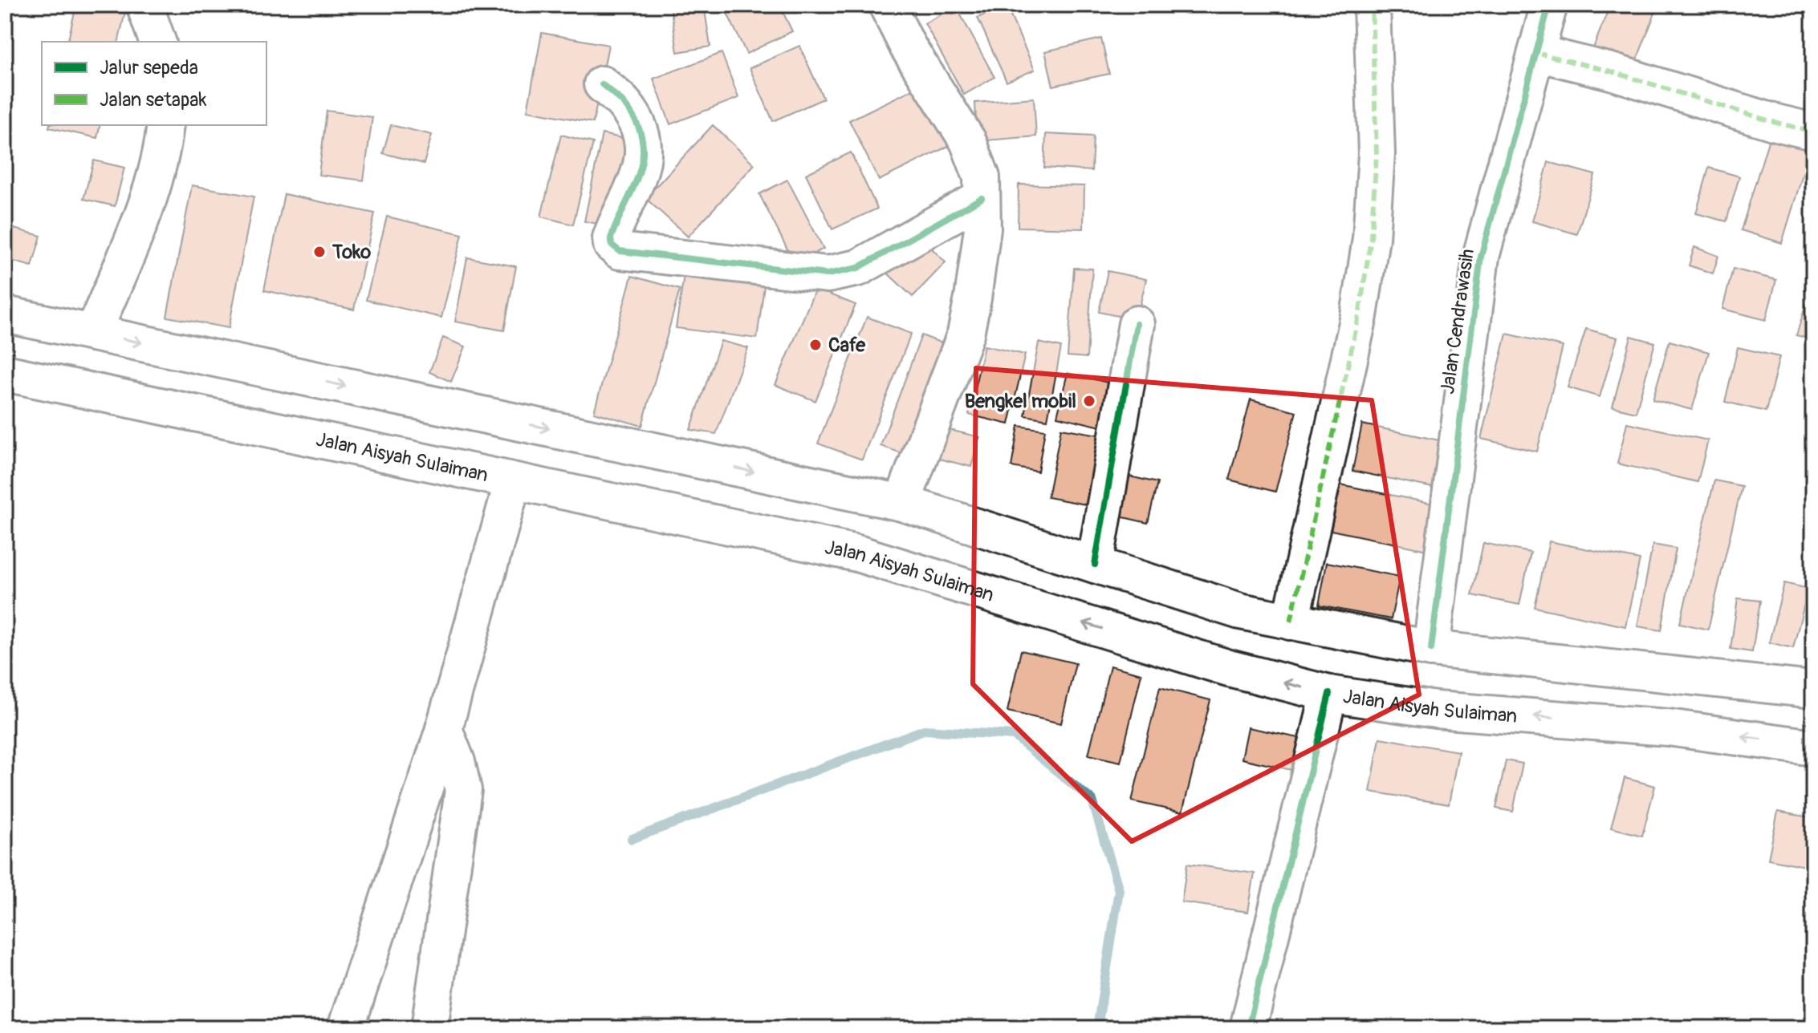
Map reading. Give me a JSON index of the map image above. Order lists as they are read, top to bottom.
{
  "streets": {
    "main road": ["Jalan Cendrawasih", "Jalan Aisyah Sulaiman"]
  },
  "places": ["Toko", "Cafe", "Bengkel mobil"],
  "legend": ["Jalur sepeda", "Jalan setapak"]
}
